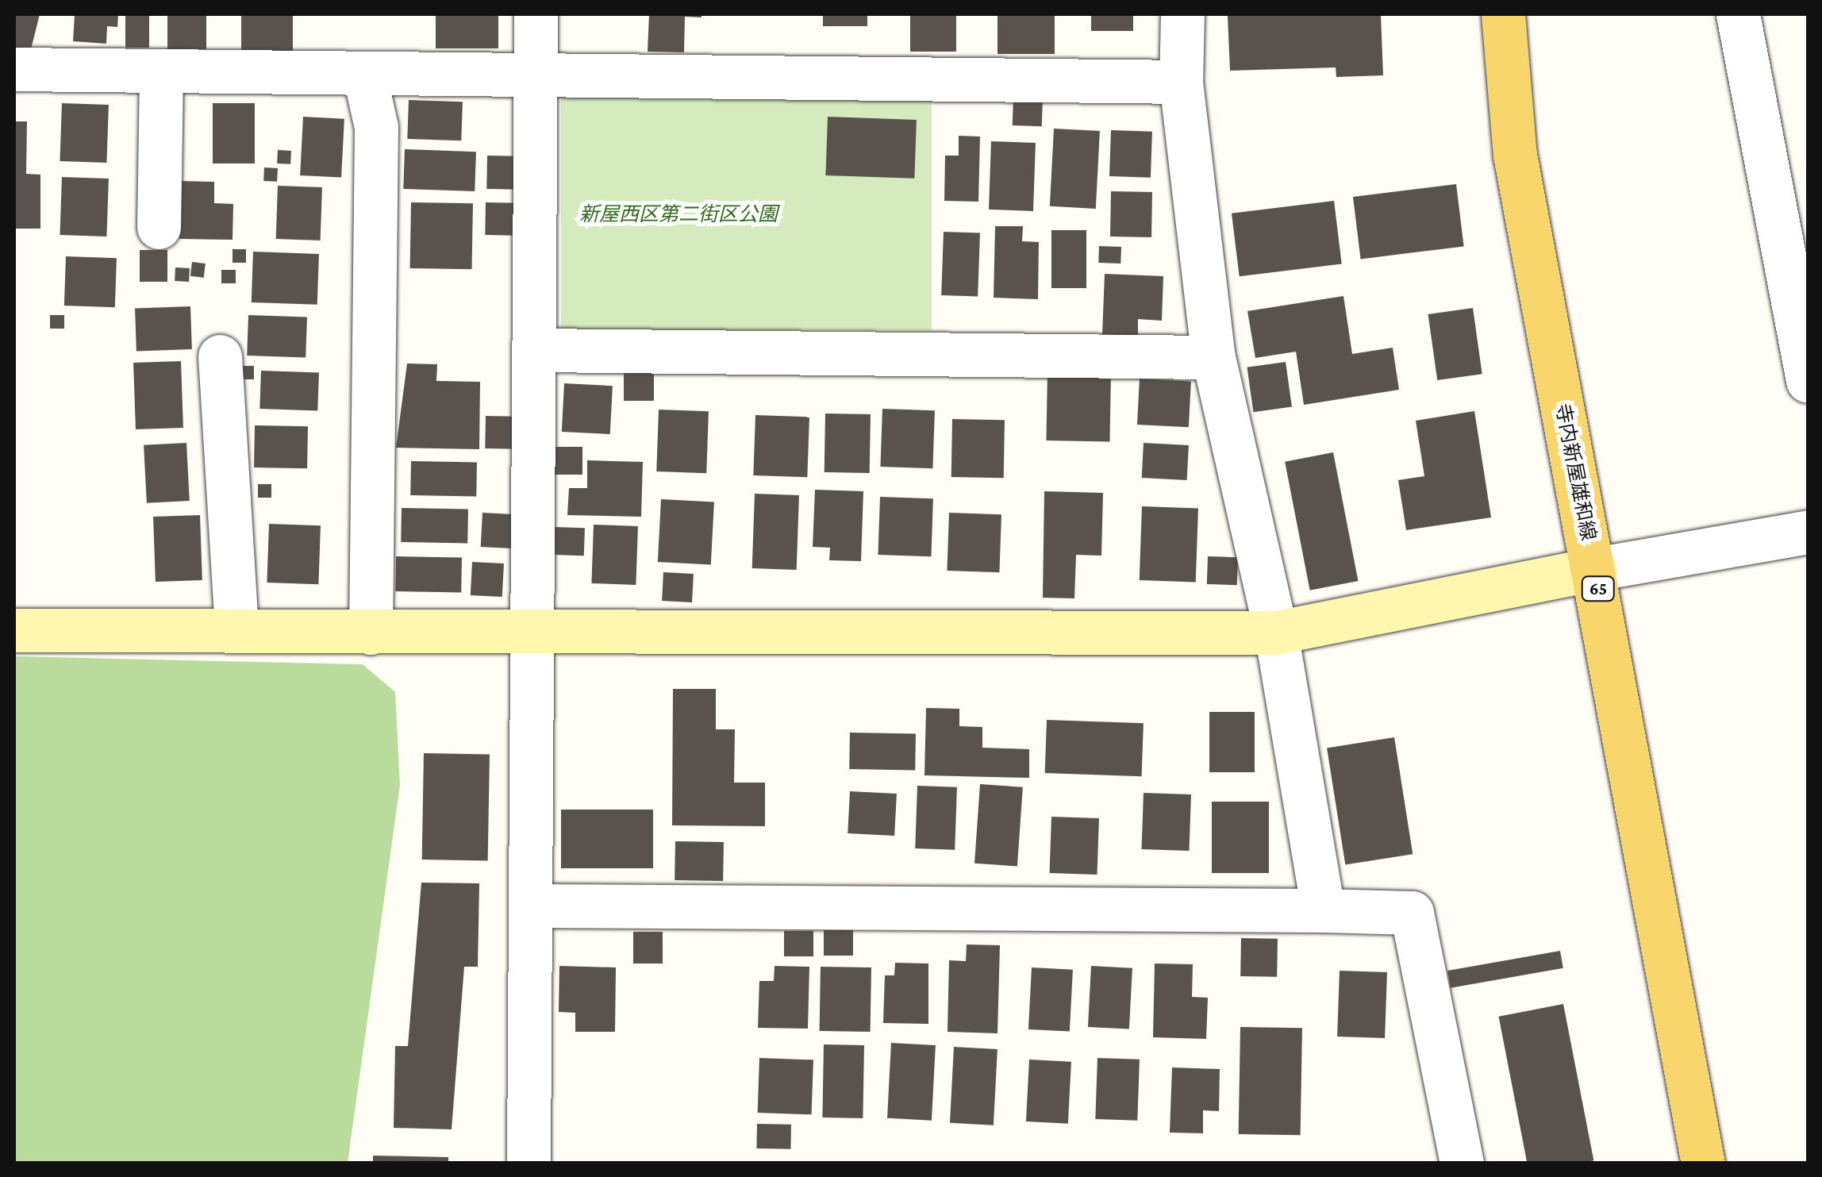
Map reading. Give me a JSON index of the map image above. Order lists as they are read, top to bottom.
{
  "streets": {
    "main road": ["寺内新屋雄和線", "65"]
  },
  "parks": ["新屋西区第二街区公園"]
}
